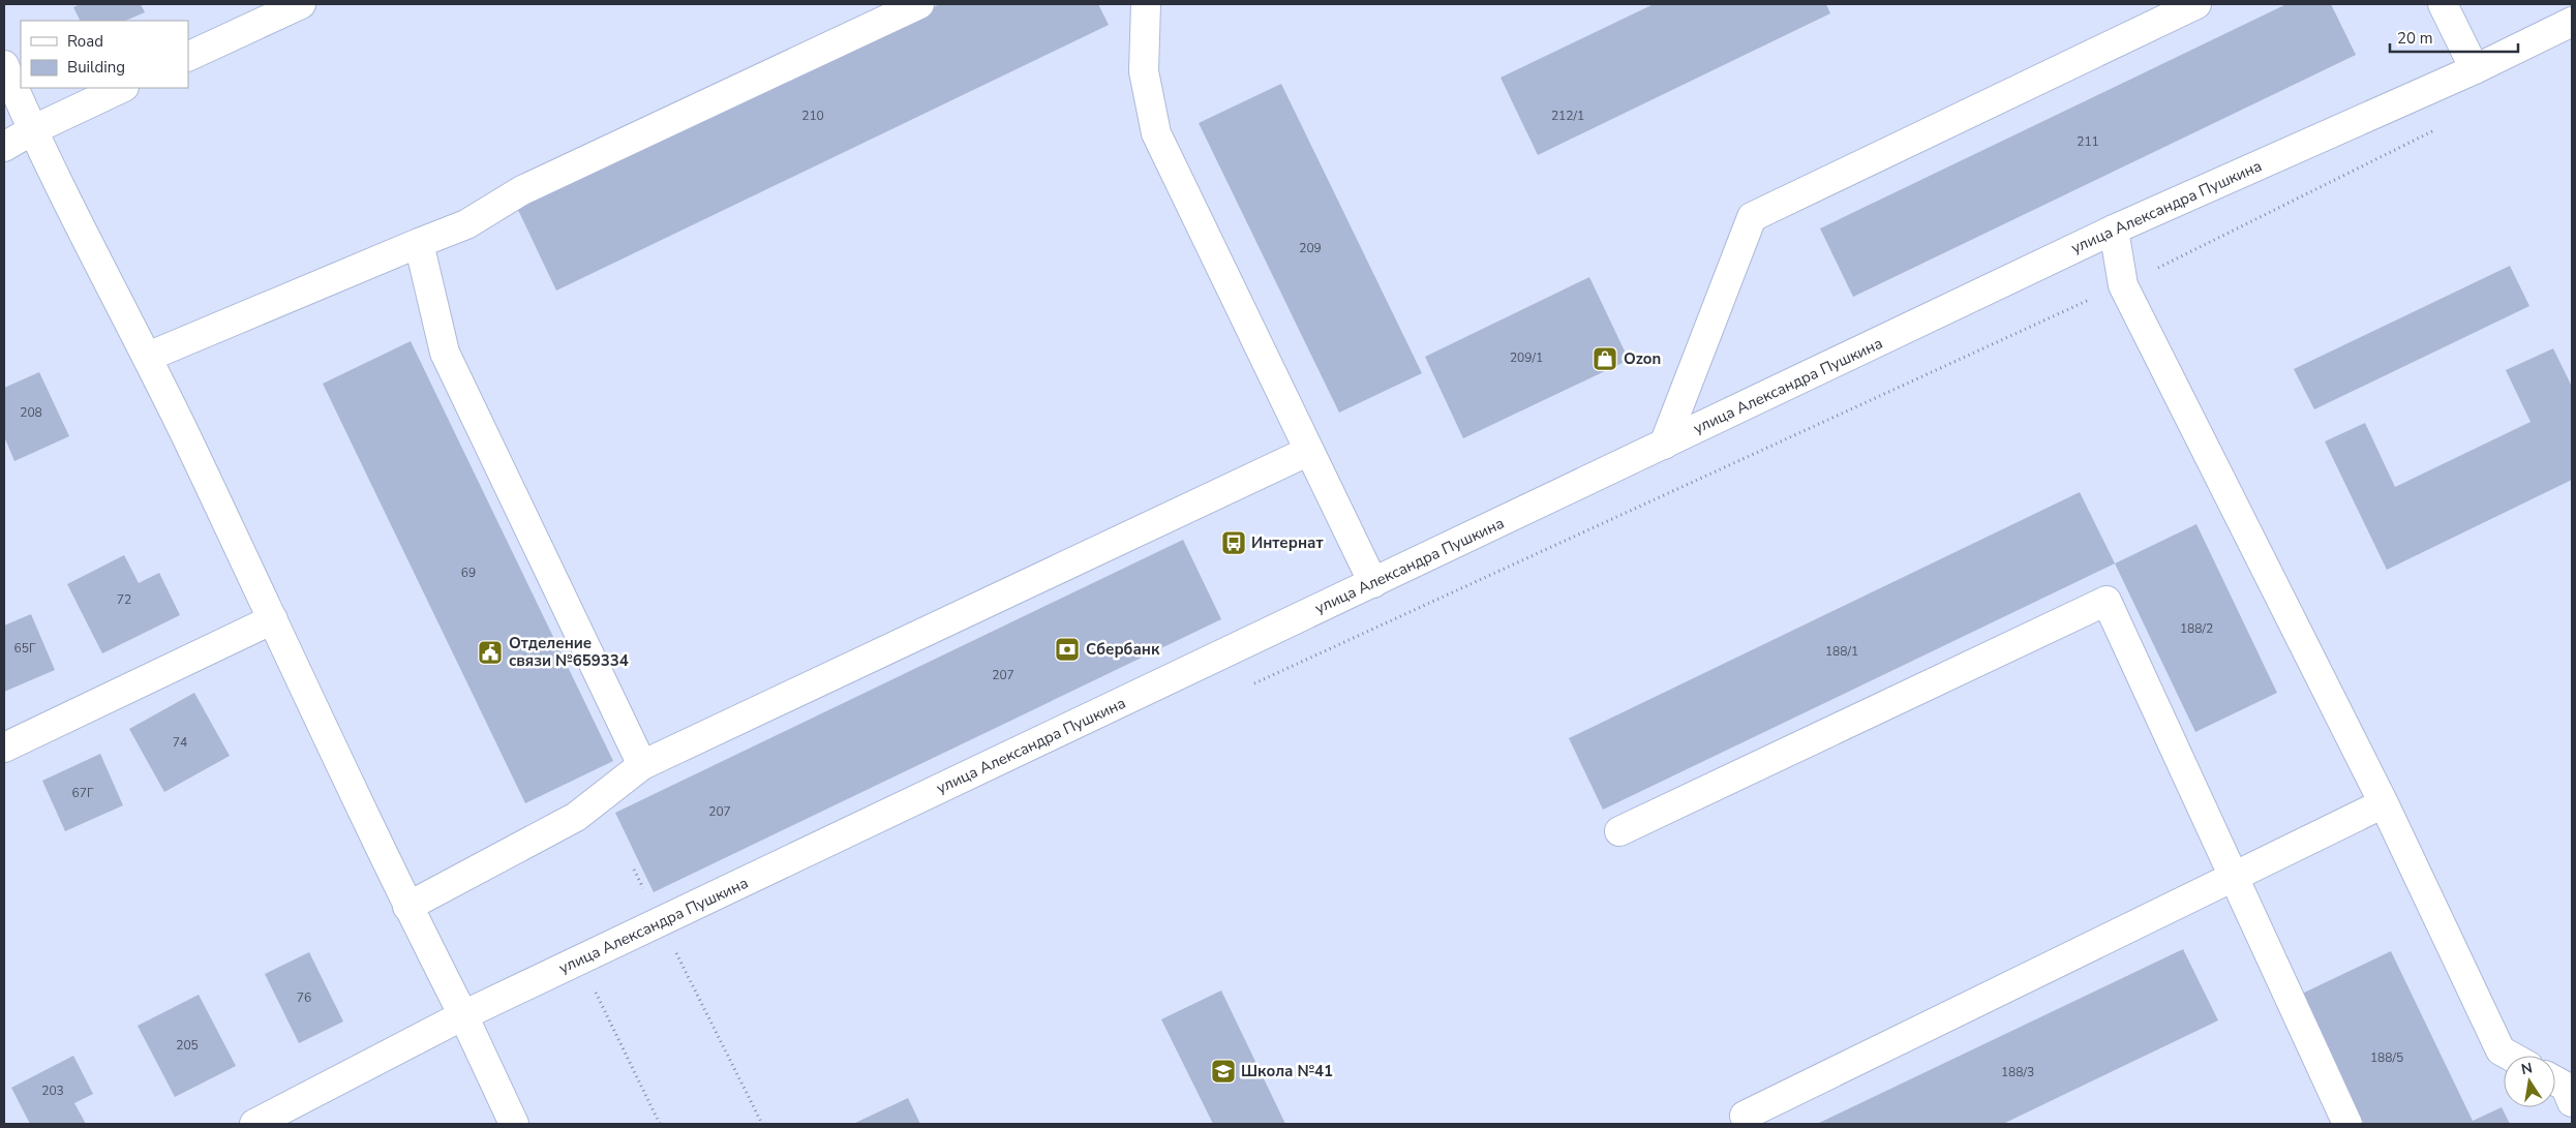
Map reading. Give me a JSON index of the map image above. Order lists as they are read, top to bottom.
{
  "streets": {
    "main road": ["улица Александра Пушкина"]
  },
  "places": {
    "shop": ["Ozon"],
    "bus stop": ["Интернат"],
    "bank": ["Сбербанк"],
    "public building": ["Отделение связи №659334"],
    "school or university": ["Школа №41"]
  },
  "house_numbers": [
    "210",
    "212/1",
    "211",
    "209",
    "209/1",
    "208",
    "69",
    "72",
    "188/2",
    "65Г",
    "188/1",
    "207",
    "74",
    "67Г",
    "207",
    "76",
    "205",
    "188/5",
    "188/3",
    "203"
  ],
  "legend": ["Road", "Building"],
  "scale_bar": "20 m",
  "north": "top"
}
